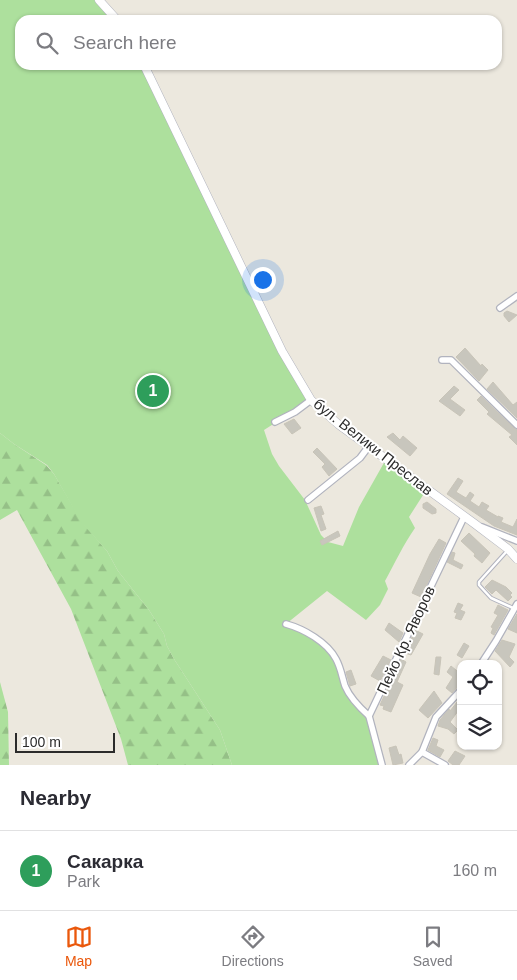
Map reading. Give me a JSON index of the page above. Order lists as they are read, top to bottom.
{
  "streets": {
    "main road": ["бул. Велики Преслав"],
    "street": ["Пейо Кр. Яворов"]
  },
  "crossings": [
    ["бул. Велики Преслав", "Пейо Кр. Яворов"]
  ],
  "scale_bar": "100 m",
  "page": {
    "search": "Search here",
    "pins": "1",
    "scale": "100 m",
    "heading": "Nearby",
    "list": [
      {
        "mark": "1",
        "name": "Сакарка",
        "note": "Park",
        "value": "160 m"
      }
    ],
    "nav": ["Map", "Directions", "Saved"]
  }
}
